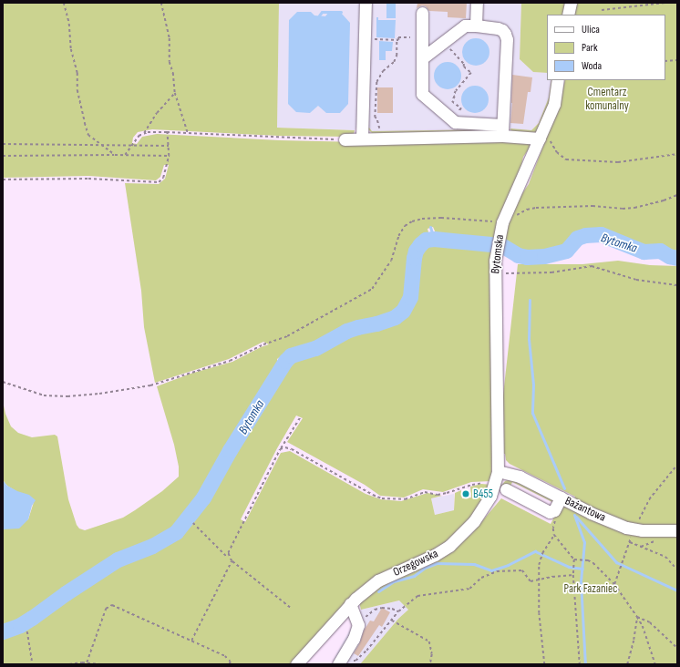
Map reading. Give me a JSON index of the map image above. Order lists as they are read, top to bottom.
{
  "streets": {
    "street": ["Bytomska", "Bażantowa", "Orzegowska"]
  },
  "crossings": [
    ["Bytomska", "Orzegowska"],
    ["Bażantowa", "Orzegowska"]
  ],
  "water": ["Bytomka"],
  "parks": ["Cmentarz komunalny", "Park Fazaniec"],
  "places": ["B455"],
  "legend": ["Ulica", "Park", "Woda"]
}
